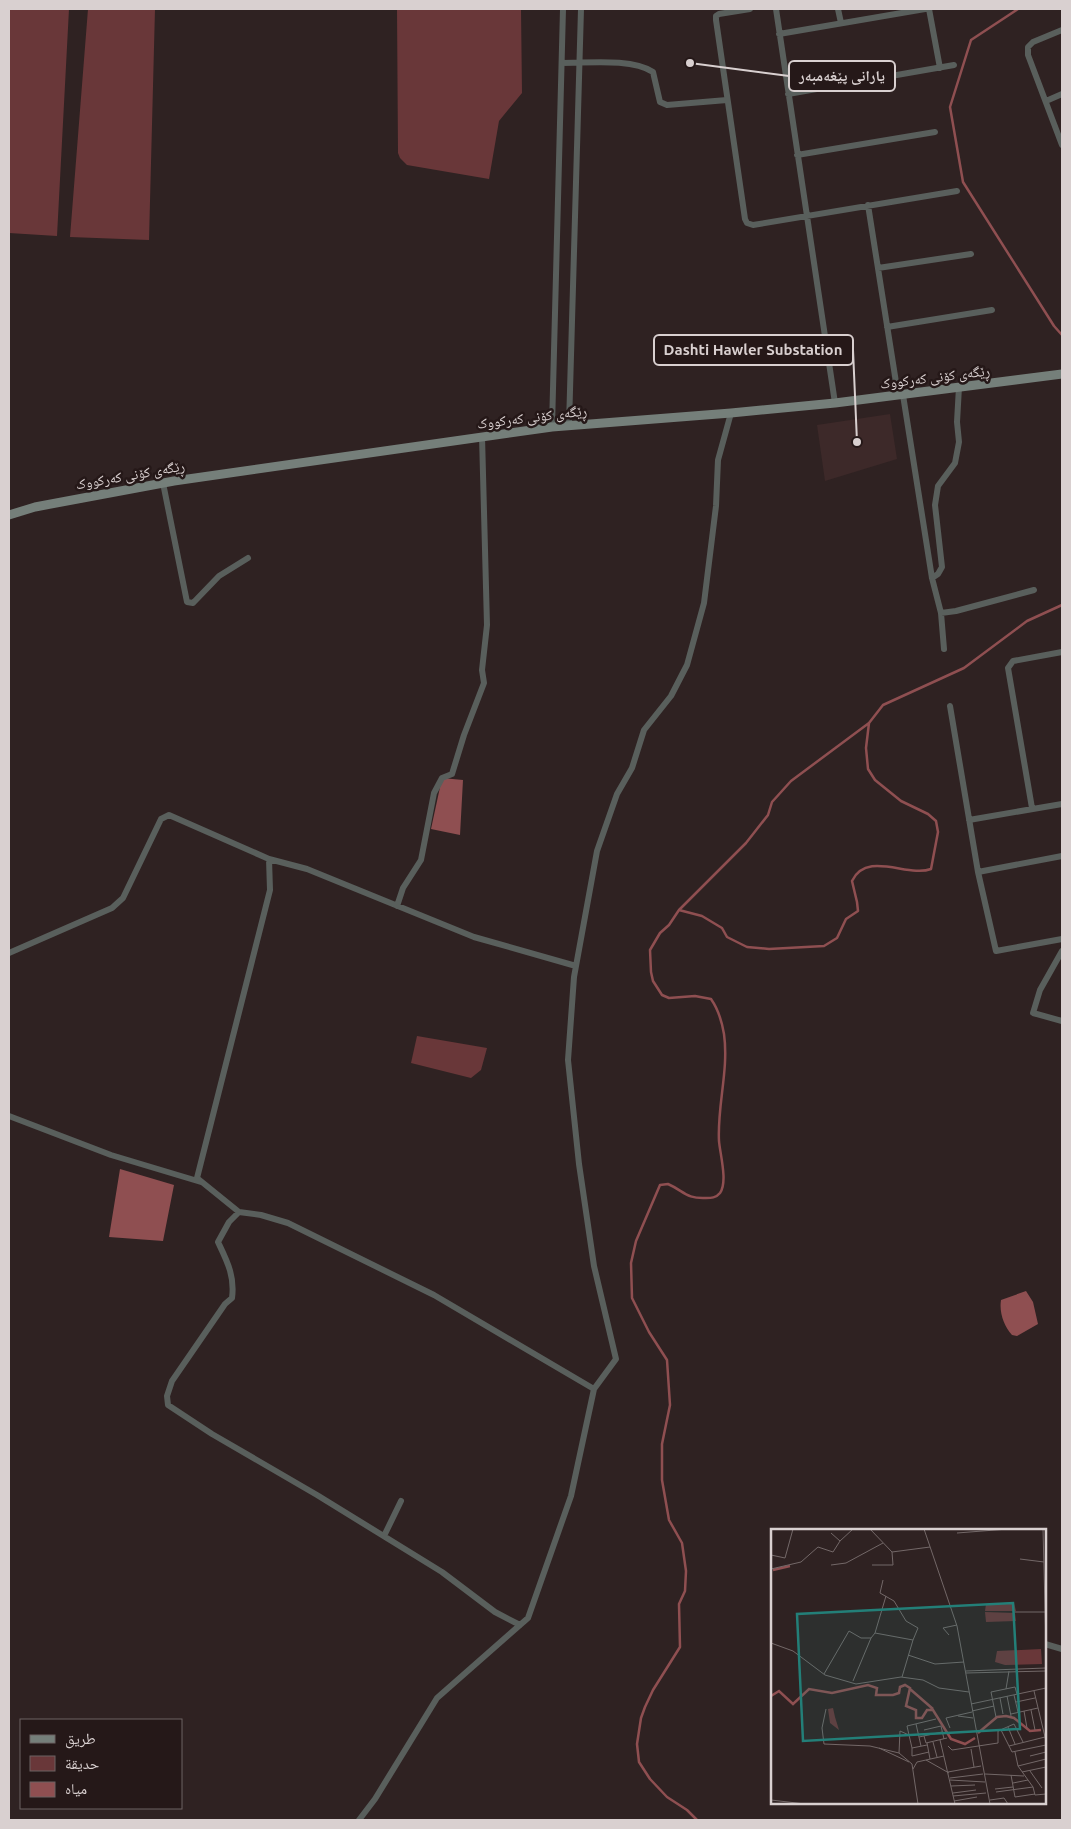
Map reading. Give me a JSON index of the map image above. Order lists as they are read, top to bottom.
{
  "streets": {
    "street": ["ڕێگەی کۆنی کەرکووک"]
  },
  "places": ["یارانی پێغەمبەر", "Dashti Hawler Substation"],
  "legend": ["طريق", "حديقة", "مياه"]
}
